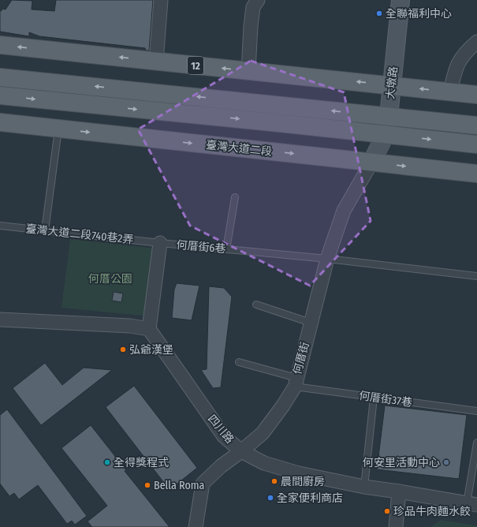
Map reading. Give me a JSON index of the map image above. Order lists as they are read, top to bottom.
{
  "streets": {
    "main road": ["12", "臺灣大道二段"],
    "street": ["大墩路", "何厝街", "四川路"],
    "lane": ["臺灣大道二段740巷2弄", "何厝街6巷", "何厝街37巷"]
  },
  "crossings": [
    ["12", "大墩路"],
    ["大墩路", "臺灣大道二段"],
    ["大墩路", "何厝街"],
    ["臺灣大道二段", "何厝街"],
    ["臺灣大道二段740巷2弄", "何厝街6巷"],
    ["何厝街6巷", "何厝街"],
    ["何厝街", "何厝街37巷"],
    ["何厝街", "四川路"]
  ],
  "parks": ["何厝公園"],
  "places": [
    "全聯福利中心",
    "弘爺漢堡",
    "全得獎程式",
    "何安里活動中心",
    "晨間廚房",
    "Bella Roma",
    "全家便利商店",
    "珍品牛肉麵水餃"
  ]
}
